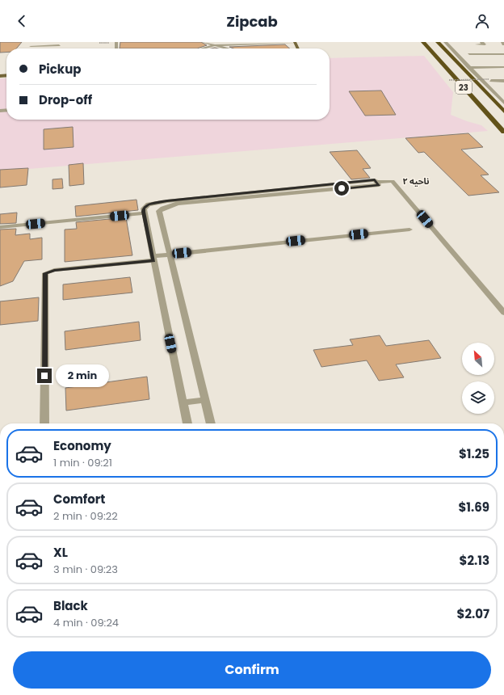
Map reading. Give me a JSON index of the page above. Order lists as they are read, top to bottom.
{
  "streets": {
    "highway": ["23"]
  },
  "districts": ["ناحیه ۲"],
  "north": "top left",
  "page": {
    "header": "Zipcab",
    "banner": ["Pickup", "Drop-off"],
    "bubble": "2 min",
    "list": [
      {
        "name": "Economy",
        "note": "1 min · 09:21",
        "value": "$1.25"
      },
      {
        "name": "Comfort",
        "note": "2 min · 09:22",
        "value": "$1.69"
      },
      {
        "name": "XL",
        "note": "3 min · 09:23",
        "value": "$2.13"
      },
      {
        "name": "Black",
        "note": "4 min · 09:24",
        "value": "$2.07"
      }
    ],
    "buttons": "Confirm"
  }
}
